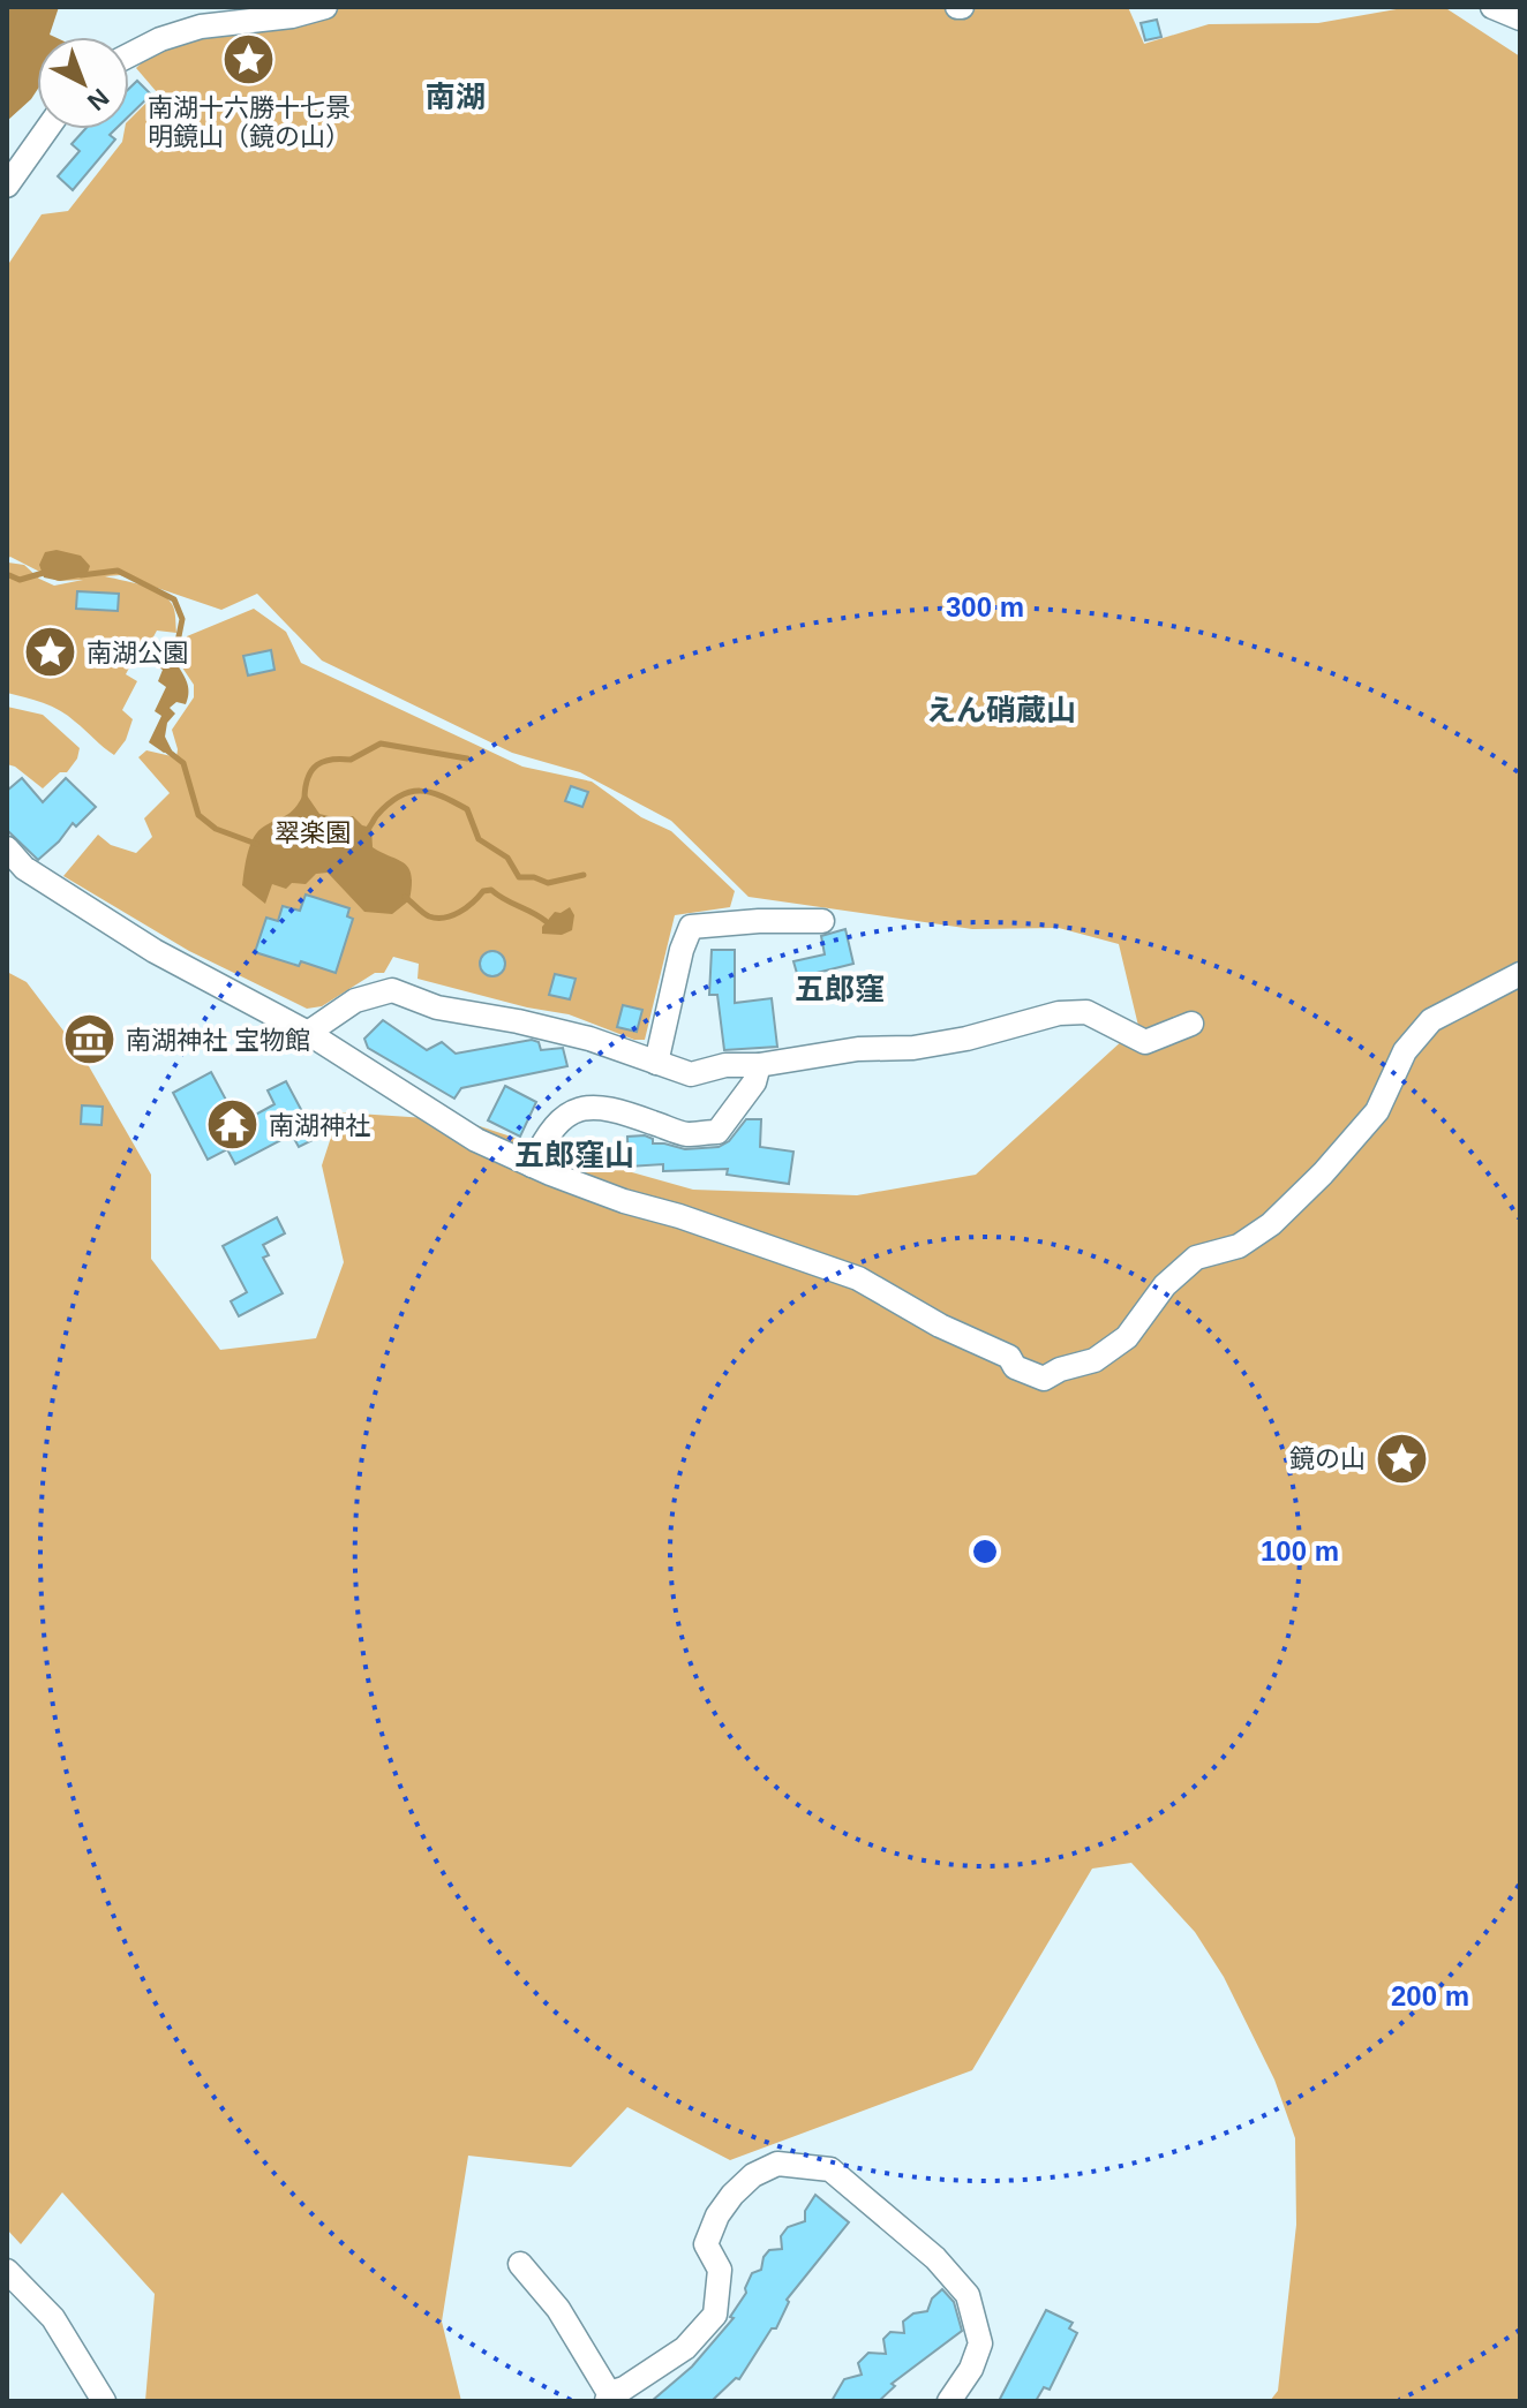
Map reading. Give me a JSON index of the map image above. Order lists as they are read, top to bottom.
{
  "districts": [
    "南湖",
    "えん硝蔵山",
    "五郎窪",
    "五郎窪山"
  ],
  "parks": ["翠楽園"],
  "places": {
    "place": ["南湖十六勝十七景 明鏡山（鏡の山）", "南湖公園", "鏡の山"],
    "museum": ["南湖神社 宝物館"],
    "temple": ["南湖神社"]
  },
  "north": "bottom right",
  "rings": ["300 m", "100 m", "200 m"]
}
